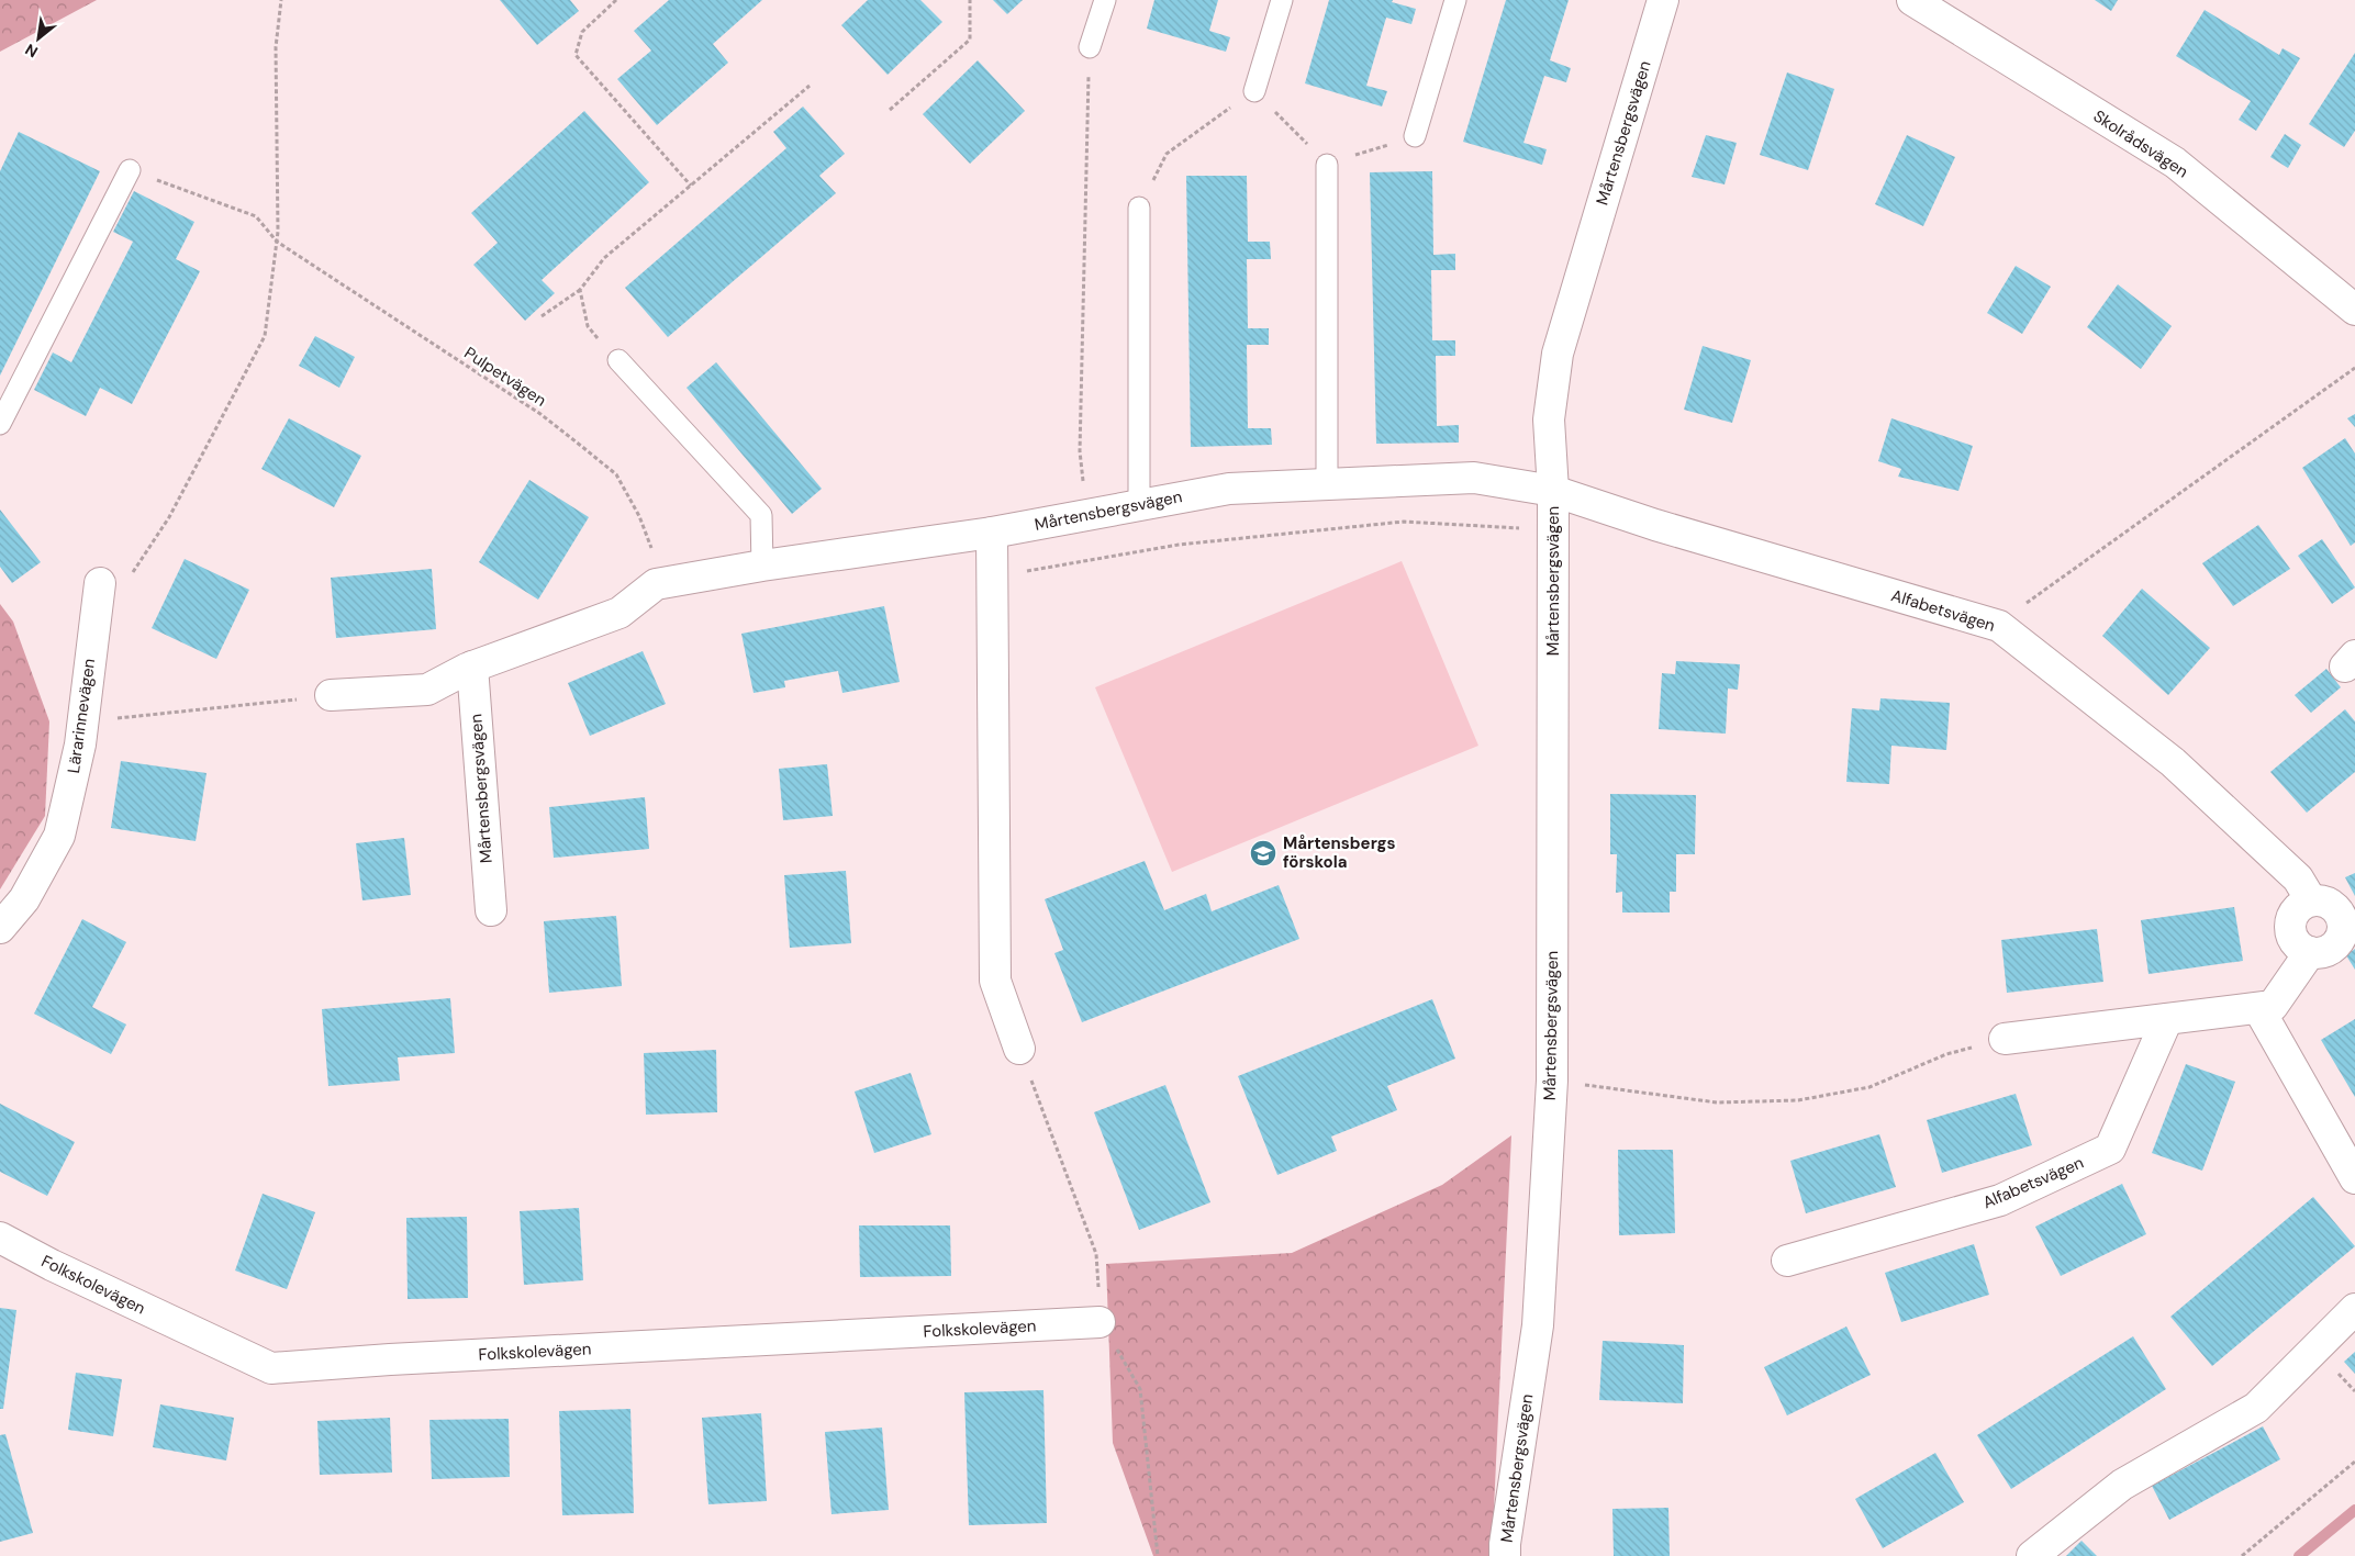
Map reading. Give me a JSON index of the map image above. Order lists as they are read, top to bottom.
{
  "streets": {
    "street": [
      "Mårtensbergsvägen",
      "Skolrådsvägen",
      "Alfabetsvägen",
      "Lärarinnevägen",
      "Folkskolevägen"
    ],
    "path": ["Pulpetvägen"]
  },
  "crossings": [
    ["Mårtensbergsvägen", "Pulpetvägen"],
    ["Mårtensbergsvägen", "Alfabetsvägen"]
  ],
  "places": {
    "school or university": ["Mårtensbergs förskola"]
  },
  "north": "bottom left"
}
